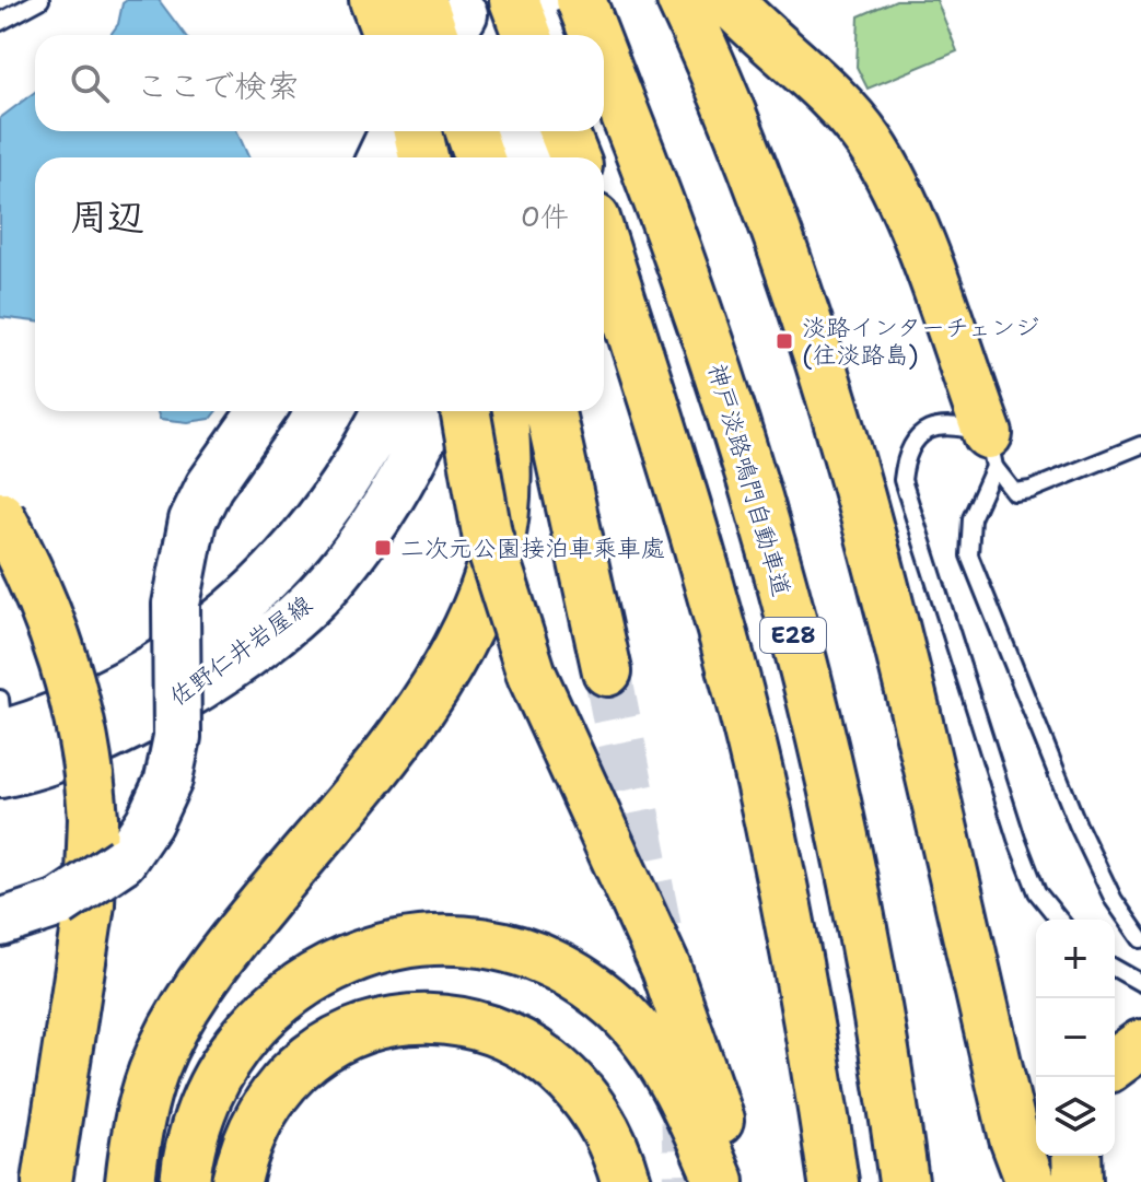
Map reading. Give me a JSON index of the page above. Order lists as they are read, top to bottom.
{
  "streets": {
    "highway": ["神戸淡路鳴門自動車道", "E28"],
    "main road": ["佐野仁井岩屋線"]
  },
  "places": {
    "transit": ["淡路インターチェンジ (往淡路島)", "二次元公園接泊車乘車處"]
  },
  "page": {
    "search": "ここで検索",
    "heading": ["周辺", "0件"],
    "map_buttons": ["+", "−"]
  }
}
